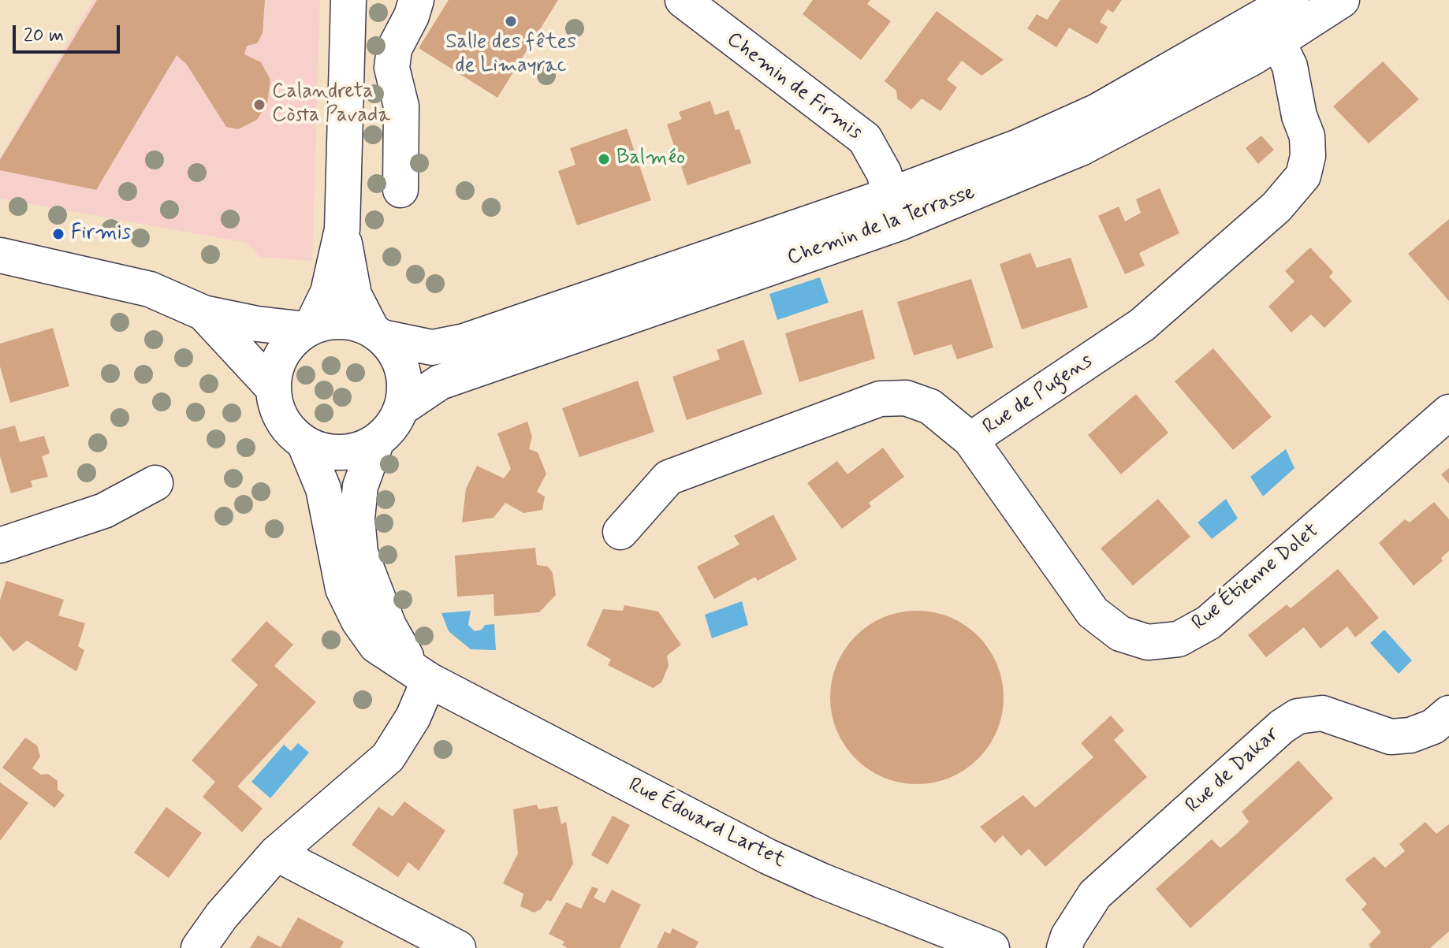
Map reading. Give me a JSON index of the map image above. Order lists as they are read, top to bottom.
{
  "streets": {
    "street": [
      "Chemin de Firmis",
      "Chemin de la Terrasse",
      "Rue de Pugens",
      "Rue Étienne Dolet",
      "Rue de Dakar",
      "Rue Édouard Lartet"
    ]
  },
  "crossings": [
    ["Chemin de Firmis", "Chemin de la Terrasse"],
    ["Chemin de la Terrasse", "Rue de Pugens"],
    ["Chemin de la Terrasse", "Rue Édouard Lartet"],
    ["Rue de Pugens", "Rue Étienne Dolet"]
  ],
  "places": [
    "Salle des fêtes de Limayrac",
    "Calandreta Còsta Pavada",
    "Balméo",
    "Firmis"
  ],
  "scale_bar": "20 m"
}
